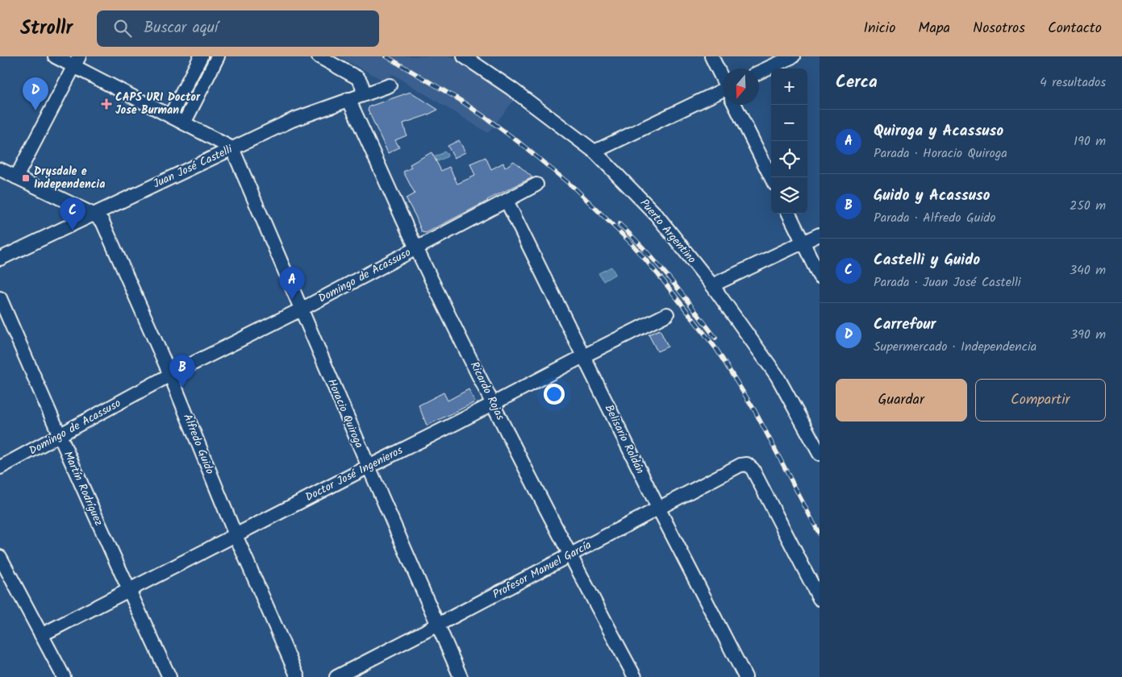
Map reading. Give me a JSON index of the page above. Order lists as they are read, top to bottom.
{
  "streets": {
    "street": [
      "Juan José Castelli",
      "Puerto Argentino",
      "Domingo de Acassuso",
      "Ricardo Rojas",
      "Horacio Quiroga",
      "Belisario Roldán",
      "Alfredo Guido",
      "Doctor José Ingenieros",
      "Martín Rodríguez",
      "Profesor Manuel García"
    ]
  },
  "crossings": [
    ["Juan José Castelli", "Ricardo Rojas"],
    ["Juan José Castelli", "Horacio Quiroga"],
    ["Juan José Castelli", "Alfredo Guido"],
    ["Domingo de Acassuso", "Ricardo Rojas"],
    ["Domingo de Acassuso", "Horacio Quiroga"],
    ["Domingo de Acassuso", "Belisario Roldán"],
    ["Domingo de Acassuso", "Alfredo Guido"],
    ["Domingo de Acassuso", "Martín Rodríguez"],
    ["Ricardo Rojas", "Doctor José Ingenieros"],
    ["Ricardo Rojas", "Profesor Manuel García"],
    ["Horacio Quiroga", "Doctor José Ingenieros"],
    ["Horacio Quiroga", "Profesor Manuel García"],
    ["Belisario Roldán", "Doctor José Ingenieros"],
    ["Belisario Roldán", "Profesor Manuel García"],
    ["Alfredo Guido", "Doctor José Ingenieros"],
    ["Doctor José Ingenieros", "Martín Rodríguez"]
  ],
  "places": {
    "health": ["CAPS URI Doctor Jose Burman"],
    "transit": ["Drysdale e Independencia"]
  },
  "north": "bottom",
  "page": {
    "header": "Strollr",
    "search": "Buscar aquí",
    "nav": [
      "Inicio",
      "Mapa",
      "Nosotros",
      "Contacto"
    ],
    "heading": ["Cerca", "4 resultados"],
    "map_buttons": ["+", "−"],
    "pins": [
      "D",
      "C",
      "A",
      "B"
    ],
    "list": [
      {
        "mark": "A",
        "name": "Quiroga y Acassuso",
        "note": "Parada · Horacio Quiroga",
        "value": "190 m"
      },
      {
        "mark": "B",
        "name": "Guido y Acassuso",
        "note": "Parada · Alfredo Guido",
        "value": "250 m"
      },
      {
        "mark": "C",
        "name": "Castelli y Guido",
        "note": "Parada · Juan José Castelli",
        "value": "340 m"
      },
      {
        "mark": "D",
        "name": "Carrefour",
        "note": "Supermercado · Independencia",
        "value": "390 m"
      }
    ],
    "buttons": ["Guardar", "Compartir"]
  }
}
